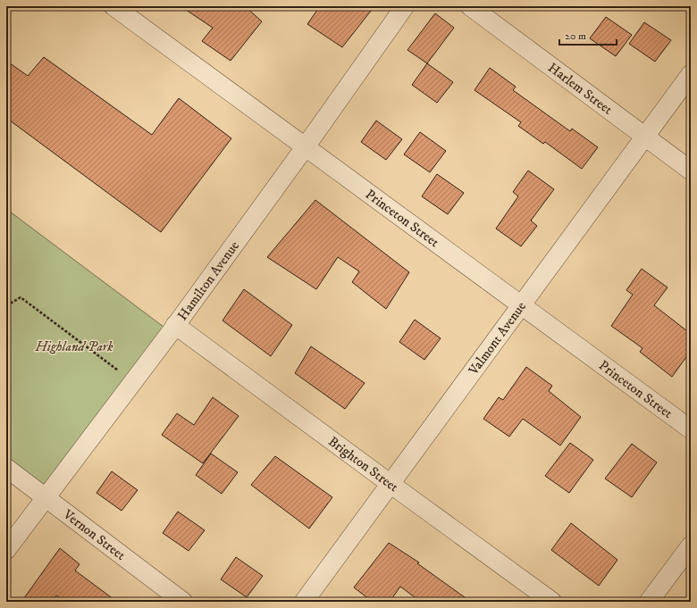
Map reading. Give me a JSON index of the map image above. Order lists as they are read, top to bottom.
{
  "streets": {
    "street": [
      "Harlem Street",
      "Princeton Street",
      "Hamilton Avenue",
      "Valmont Avenue",
      "Brighton Street",
      "Vernon Street"
    ]
  },
  "crossings": [
    ["Harlem Street", "Valmont Avenue"],
    ["Princeton Street", "Hamilton Avenue"],
    ["Princeton Street", "Valmont Avenue"],
    ["Hamilton Avenue", "Brighton Street"],
    ["Hamilton Avenue", "Vernon Street"],
    ["Valmont Avenue", "Brighton Street"]
  ],
  "parks": ["Highland Park"],
  "scale_bar": "20 m"
}
